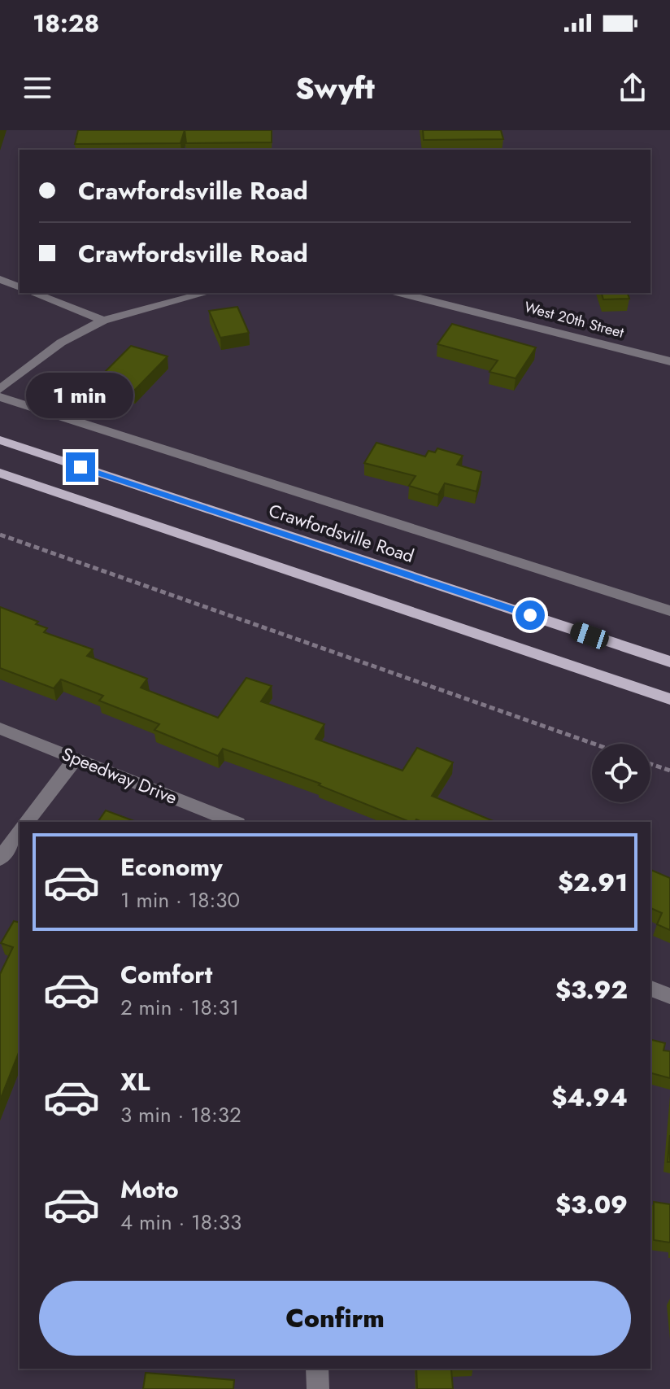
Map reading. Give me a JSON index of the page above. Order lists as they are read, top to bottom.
{
  "streets": {
    "main road": ["Crawfordsville Road"],
    "street": ["West 20th Street", "Speedway Drive"]
  },
  "page": {
    "status": "18:28",
    "header": "Swyft",
    "banner": ["Crawfordsville Road", "Crawfordsville Road"],
    "bubble": "1 min",
    "list": [
      {
        "name": "Economy",
        "note": "1 min · 18:30",
        "value": "$2.91"
      },
      {
        "name": "Comfort",
        "note": "2 min · 18:31",
        "value": "$3.92"
      },
      {
        "name": "XL",
        "note": "3 min · 18:32",
        "value": "$4.94"
      },
      {
        "name": "Moto",
        "note": "4 min · 18:33",
        "value": "$3.09"
      }
    ],
    "buttons": "Confirm"
  }
}
